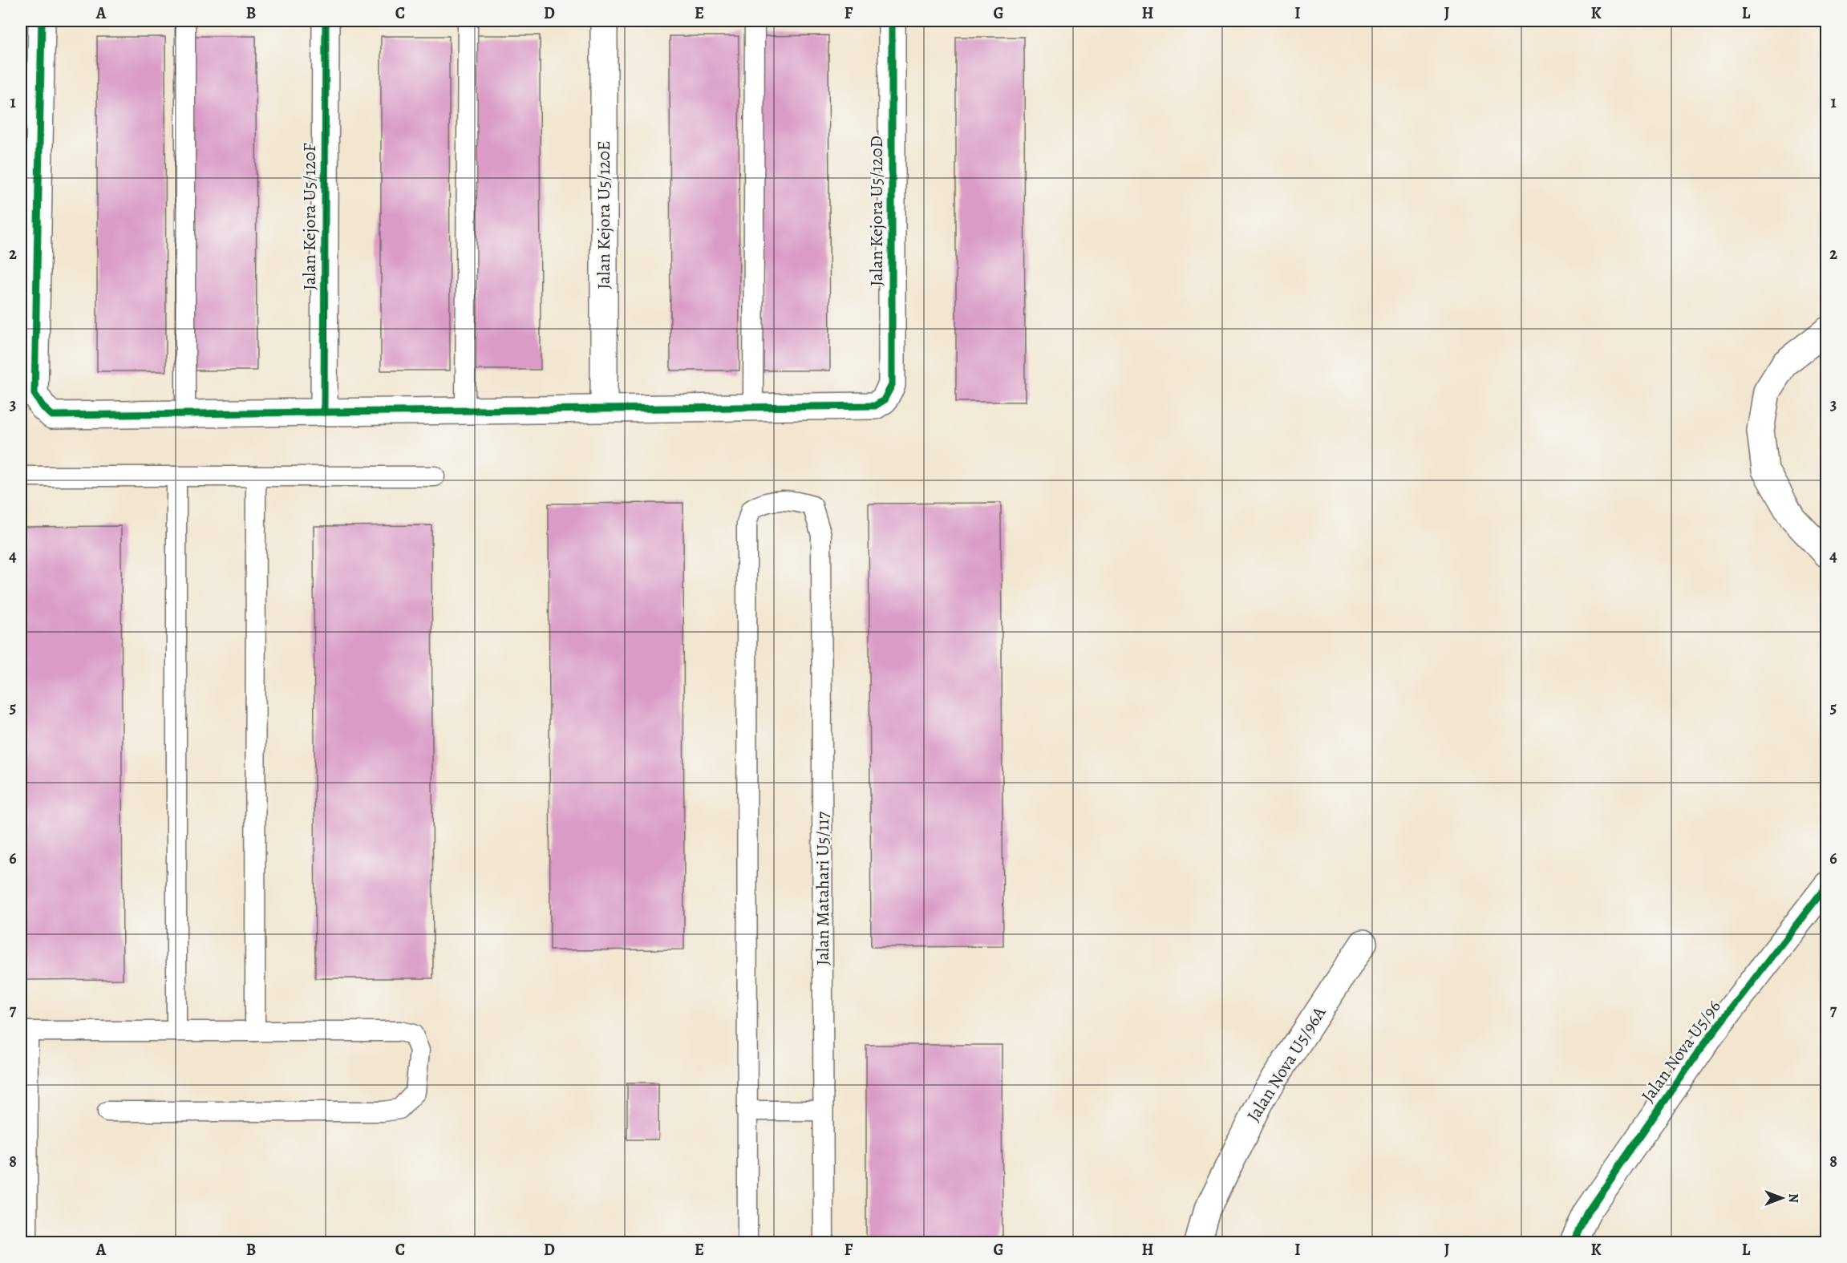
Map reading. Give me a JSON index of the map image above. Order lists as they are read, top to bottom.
{
  "streets": {
    "street": [
      "Jalan Kejora U5/120D",
      "Jalan Kejora U5/120E",
      "Jalan Kejora U5/120F",
      "Jalan Nova U5/96",
      "Jalan Nova U5/96A"
    ],
    "lane": ["Jalan Matahari U5/117"]
  },
  "north": "right",
  "grid": {
    "columns": [
      "A",
      "B",
      "C",
      "D",
      "E",
      "F",
      "G",
      "H",
      "I",
      "J",
      "K",
      "L"
    ],
    "rows": [
      "1",
      "2",
      "3",
      "4",
      "5",
      "6",
      "7",
      "8"
    ]
  }
}
